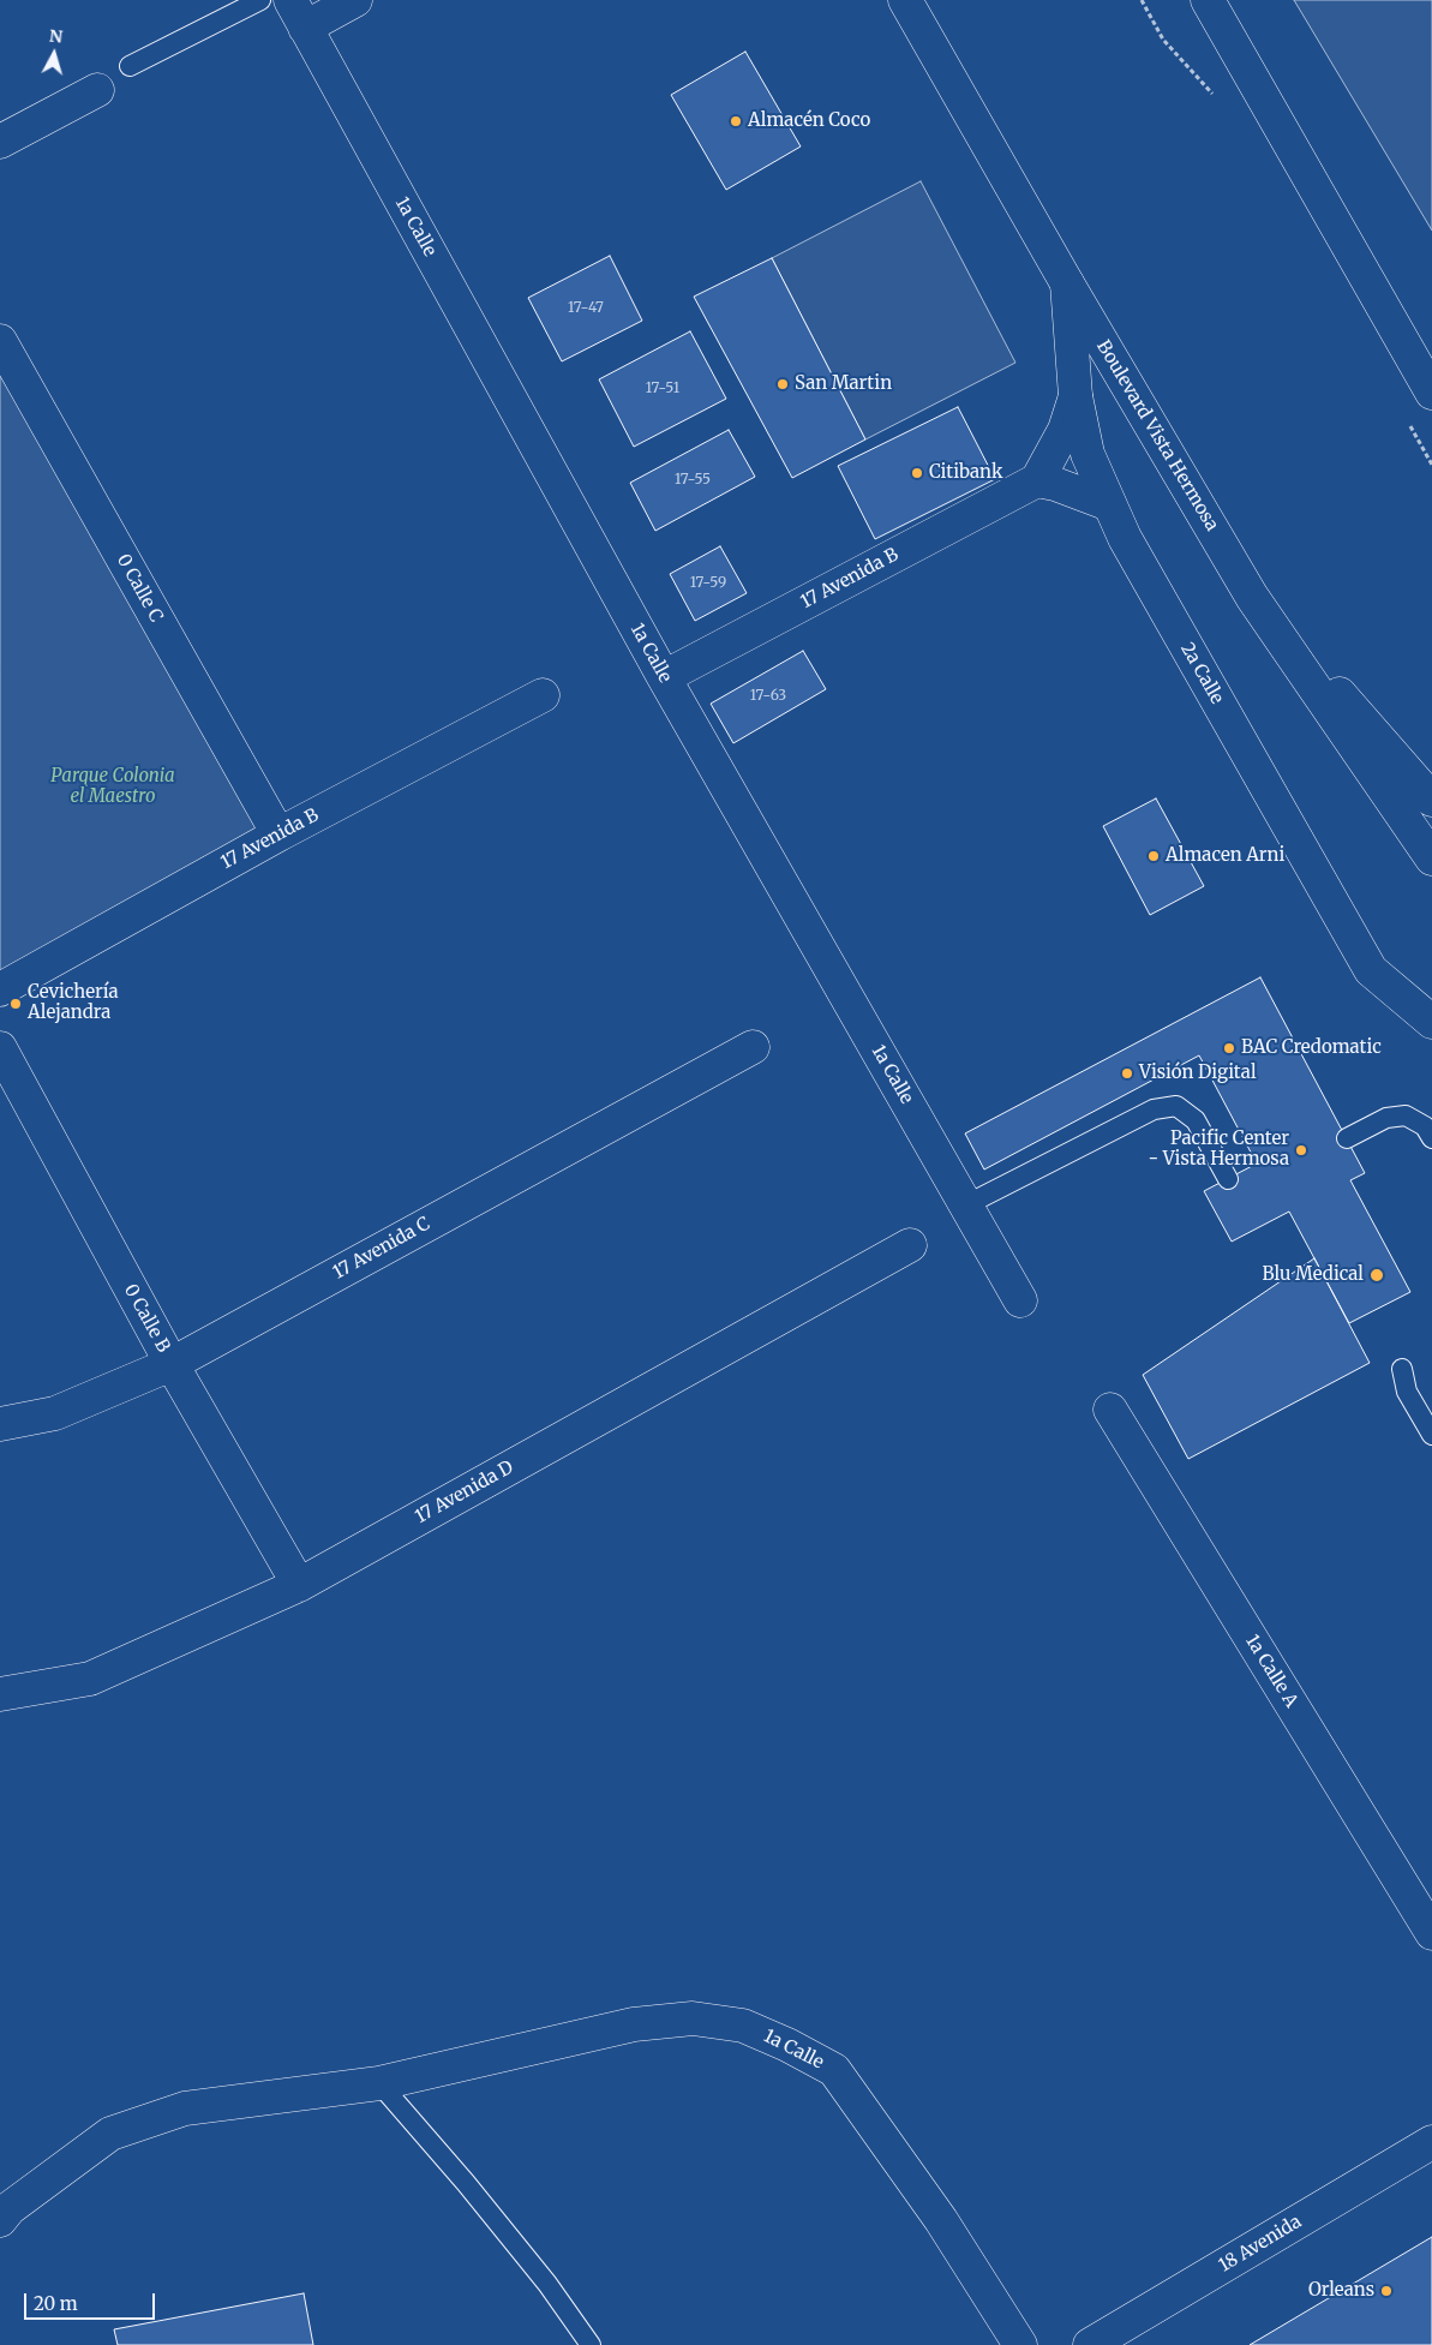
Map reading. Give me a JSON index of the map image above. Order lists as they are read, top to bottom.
{
  "streets": {
    "street": [
      "1a Calle",
      "Boulevard Vista Hermosa",
      "17 Avenida B",
      "0 Calle C",
      "2a Calle",
      "17 Avenida C",
      "0 Calle B",
      "17 Avenida D",
      "1a Calle A",
      "18 Avenida"
    ]
  },
  "crossings": [
    ["1a Calle", "17 Avenida B"],
    ["Boulevard Vista Hermosa", "2a Calle"],
    ["17 Avenida B", "0 Calle C"],
    ["17 Avenida C", "0 Calle B"],
    ["0 Calle B", "17 Avenida D"]
  ],
  "parks": ["Parque Colonia el Maestro"],
  "places": [
    "Almacén Coco",
    "San Martin",
    "Citibank",
    "Almacen Arni",
    "Cevichería Alejandra",
    "BAC Credomatic",
    "Visión Digital",
    "Pacific Center - Vista Hermosa",
    "Blu Medical",
    "Orleans"
  ],
  "house_numbers": [
    "17-47",
    "17-51",
    "17-55",
    "17-59",
    "17-63"
  ],
  "scale_bar": "20 m",
  "north": "top"
}
